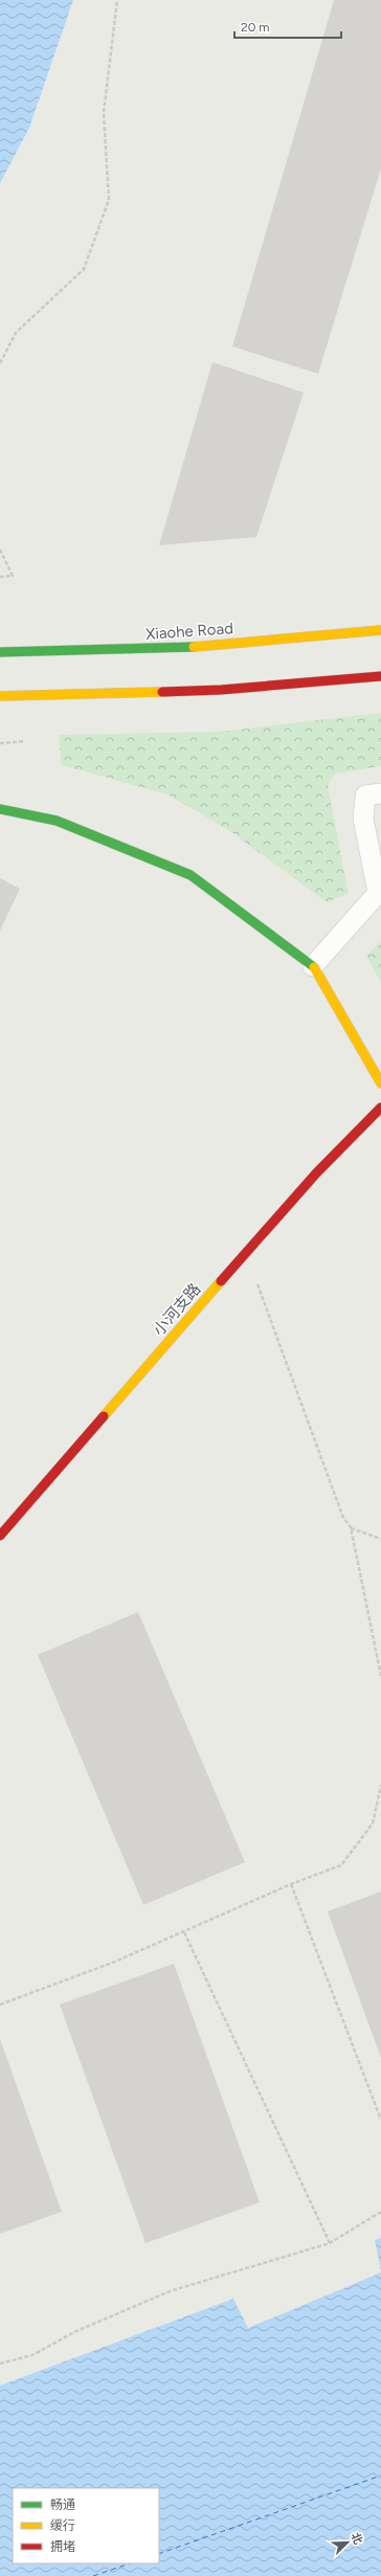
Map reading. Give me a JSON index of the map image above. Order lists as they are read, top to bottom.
{
  "streets": {
    "street": ["Xiaohe Road", "小河支路"]
  },
  "legend": ["畅通", "缓行", "拥堵"],
  "scale_bar": "20 m",
  "north": "top right"
}
